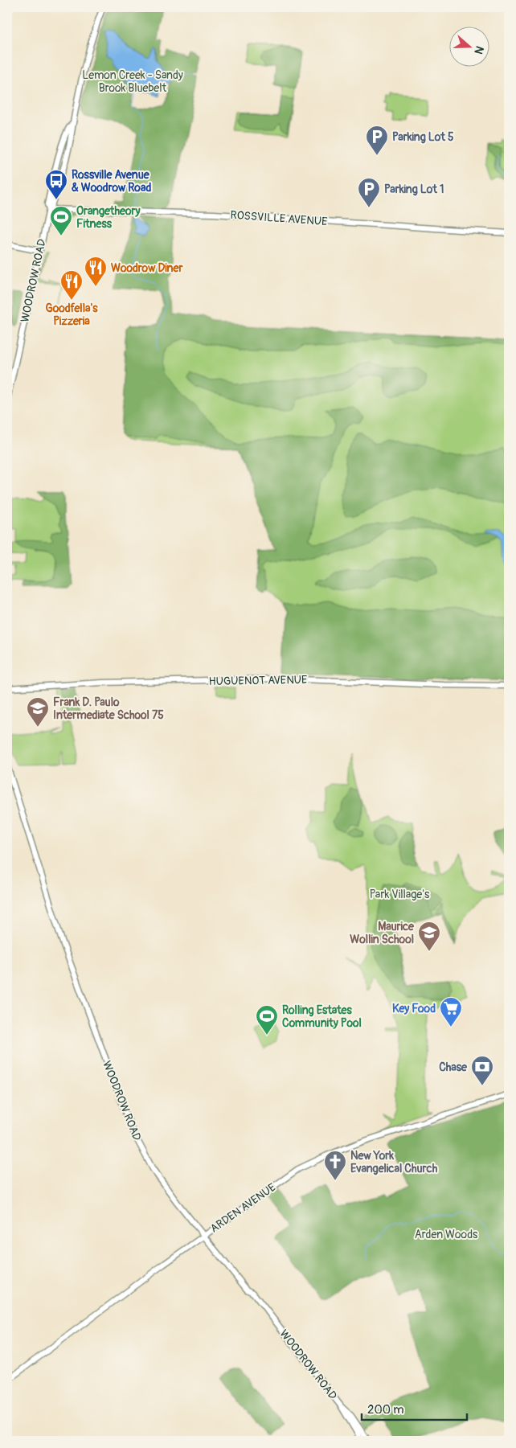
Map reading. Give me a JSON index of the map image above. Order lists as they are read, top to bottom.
{
  "streets": {
    "street": [
      "ROSSVILLE AVENUE",
      "WOODROW ROAD",
      "HUGUENOT AVENUE",
      "ARDEN AVENUE"
    ]
  },
  "crossings": [
    ["ROSSVILLE AVENUE", "WOODROW ROAD"],
    ["WOODROW ROAD", "ARDEN AVENUE"]
  ],
  "parks": ["Lemon Creek - Sandy Brook Bluebelt", "Park Village's", "Arden Woods"],
  "places": {
    "parking": ["Parking Lot 5", "Parking Lot 1"],
    "bus stop": ["Rossville Avenue & Woodrow Road"],
    "sports": ["Orangetheory Fitness", "Rolling Estates Community Pool"],
    "restaurant": ["Woodrow Diner", "Goodfella's Pizzeria"],
    "school or university": ["Frank D. Paulo Intermediate School 75", "Maurice Wollin School"],
    "supermarket": ["Key Food"],
    "bank": ["Chase"],
    "church": ["New York Evangelical Church"]
  },
  "scale_bar": "200 m",
  "north": "right"
}
